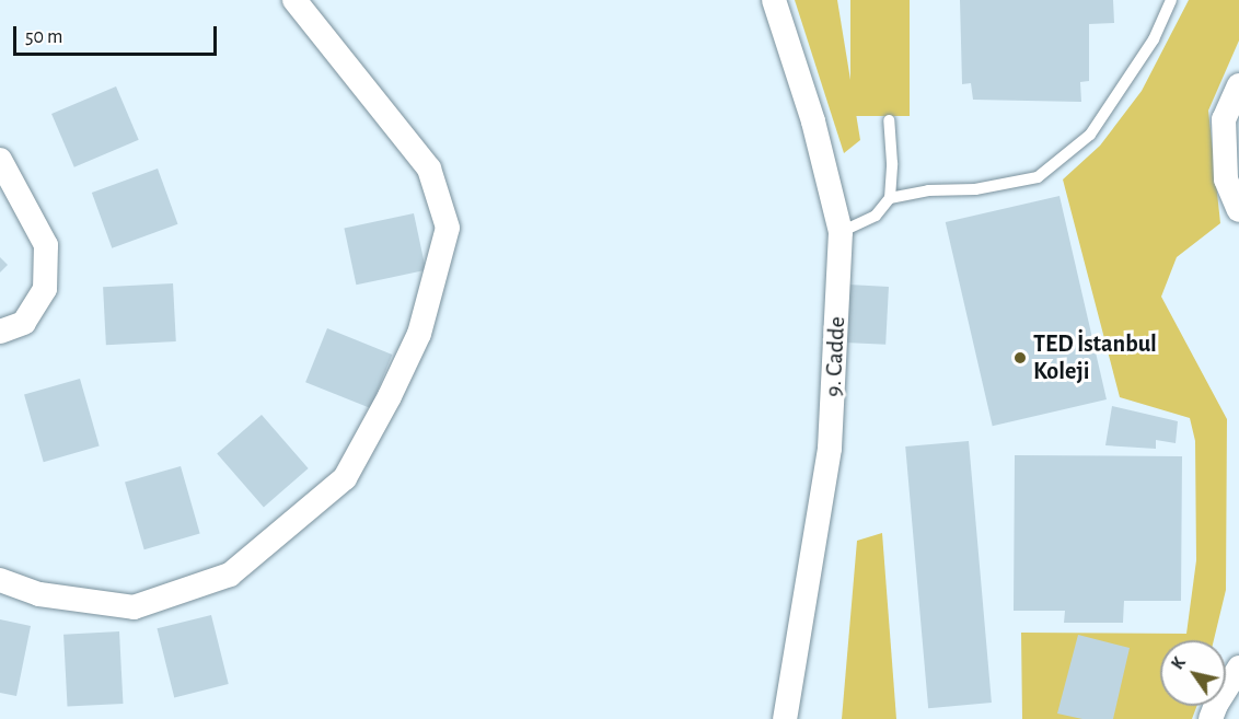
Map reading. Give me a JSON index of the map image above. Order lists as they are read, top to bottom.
{
  "streets": {
    "street": ["9. Cadde"]
  },
  "places": ["TED İstanbul Koleji"],
  "scale_bar": "50 m",
  "north": "top left"
}
